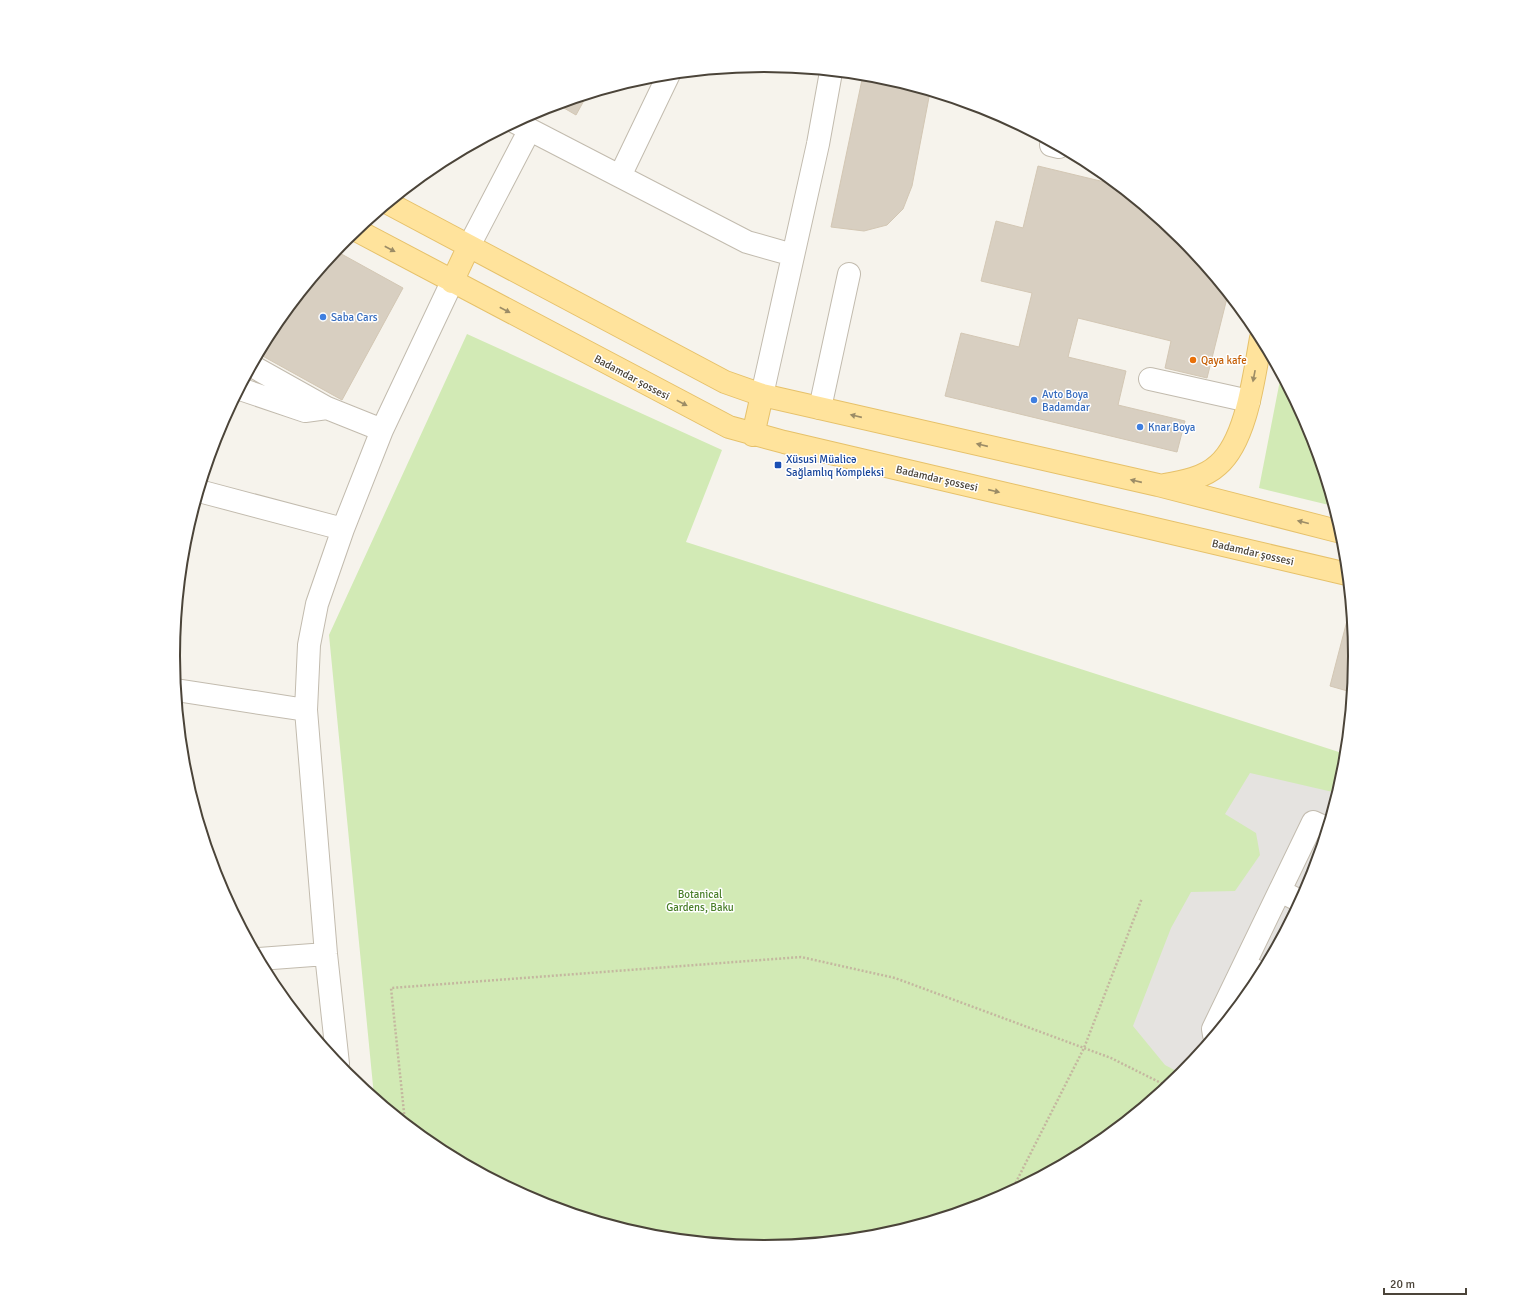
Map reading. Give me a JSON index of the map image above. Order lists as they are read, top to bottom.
{
  "streets": {
    "main road": ["Badamdar şossesi"]
  },
  "parks": ["Botanical Gardens, Baku"],
  "places": {
    "other": [
      "Saba Cars",
      "Qaya kafe",
      "Avto Boya Badamdar",
      "Knar Boya"
    ],
    "transit": ["Xüsusi Müalicə Sağlamlıq Kompleksi"]
  },
  "scale_bar": "20 m"
}
